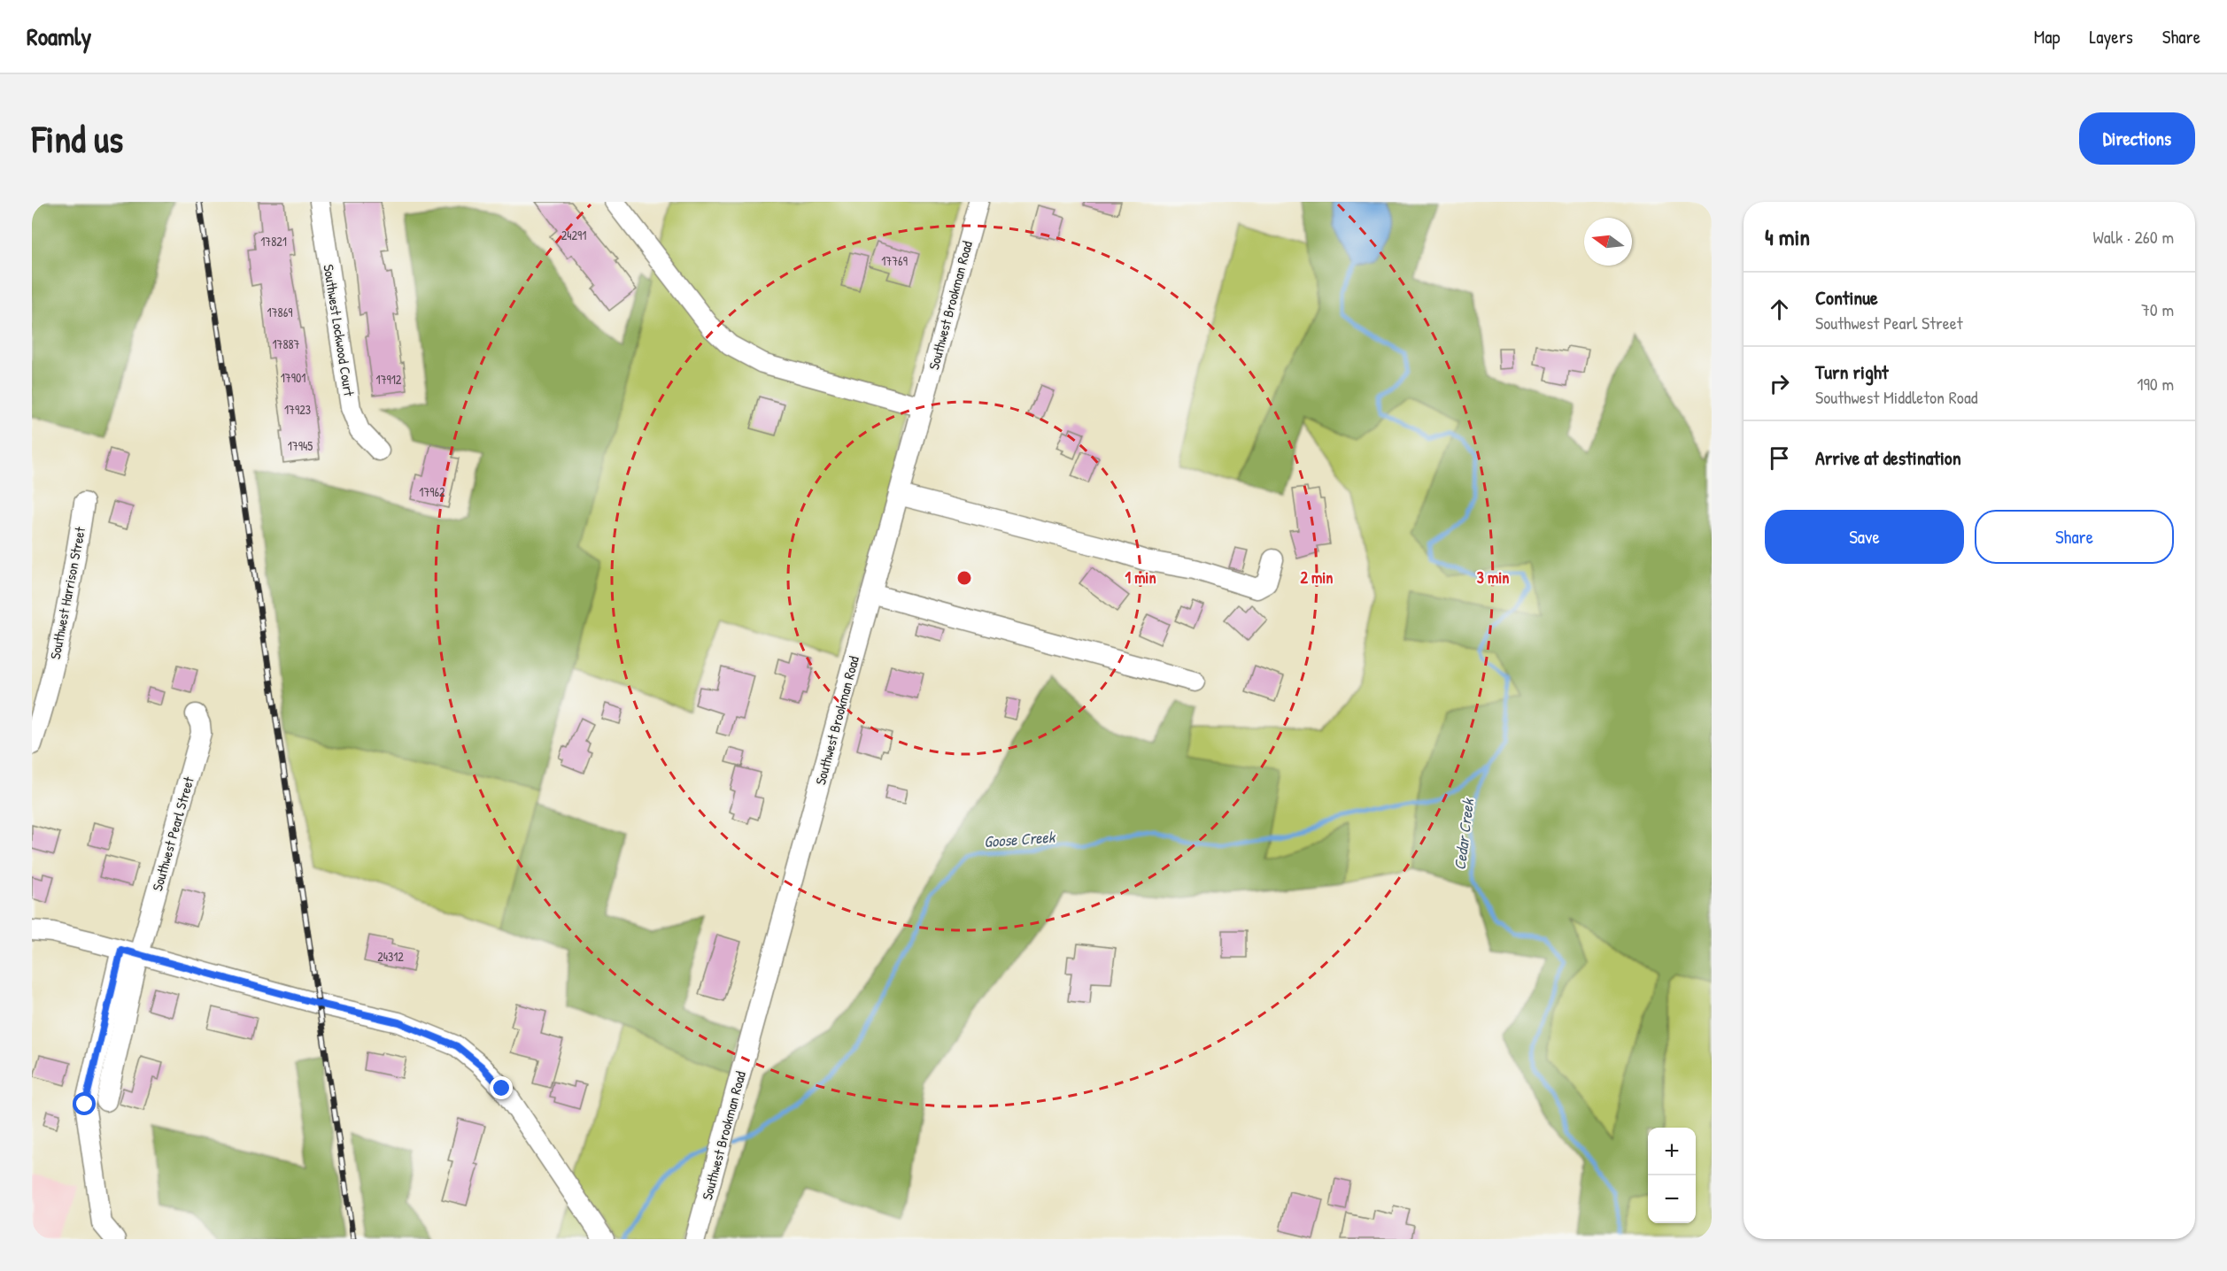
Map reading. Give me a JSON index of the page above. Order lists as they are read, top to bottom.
{
  "streets": {
    "street": [
      "Southwest Brookman Road",
      "Southwest Lockwood Court",
      "Southwest Harrison Street",
      "Southwest Pearl Street"
    ]
  },
  "water": ["Cedar Creek", "Goose Creek"],
  "house_numbers": [
    "24291",
    "17821",
    "17769",
    "17869",
    "17887",
    "17901",
    "17912",
    "17923",
    "17945",
    "17962",
    "24312"
  ],
  "north": "left",
  "page": {
    "header": "Roamly",
    "nav": ["Map", "Layers", "Share"],
    "buttons": [
      "Directions",
      ["Save", "Share"]
    ],
    "title": "Find us",
    "heading": ["4 min", "Walk · 260 m"],
    "list": [
      ["Continue", "Southwest Pearl Street", "70 m"],
      ["Turn right", "Southwest Middleton Road", "190 m"],
      "Arrive at destination"
    ],
    "map_buttons": ["+", "−"]
  },
  "rings": ["1 min", "2 min", "3 min"]
}
